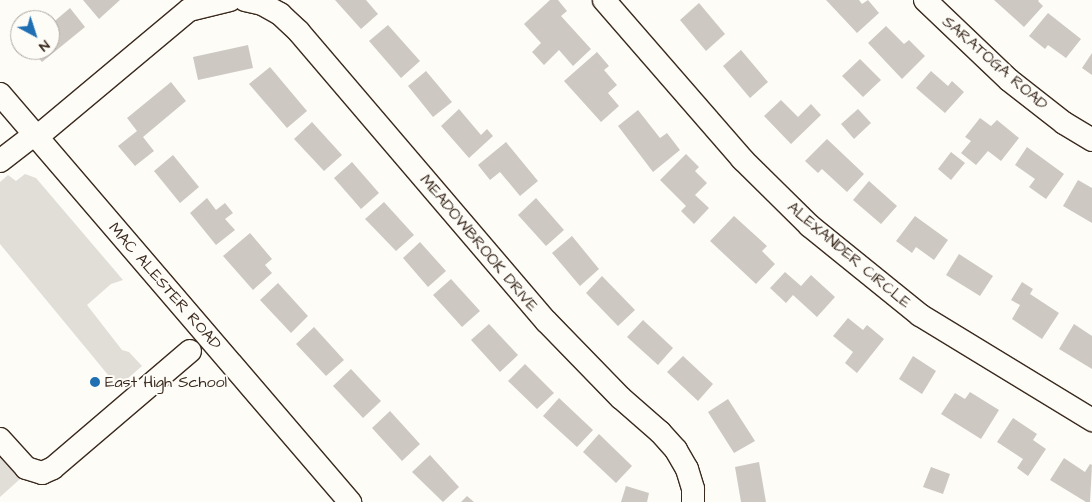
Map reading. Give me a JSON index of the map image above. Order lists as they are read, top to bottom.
{
  "streets": {
    "street": [
      "SARATOGA ROAD",
      "MEADOWBROOK DRIVE",
      "ALEXANDER CIRCLE",
      "MAC ALESTER ROAD"
    ]
  },
  "places": ["East High School"],
  "north": "bottom right"
}
